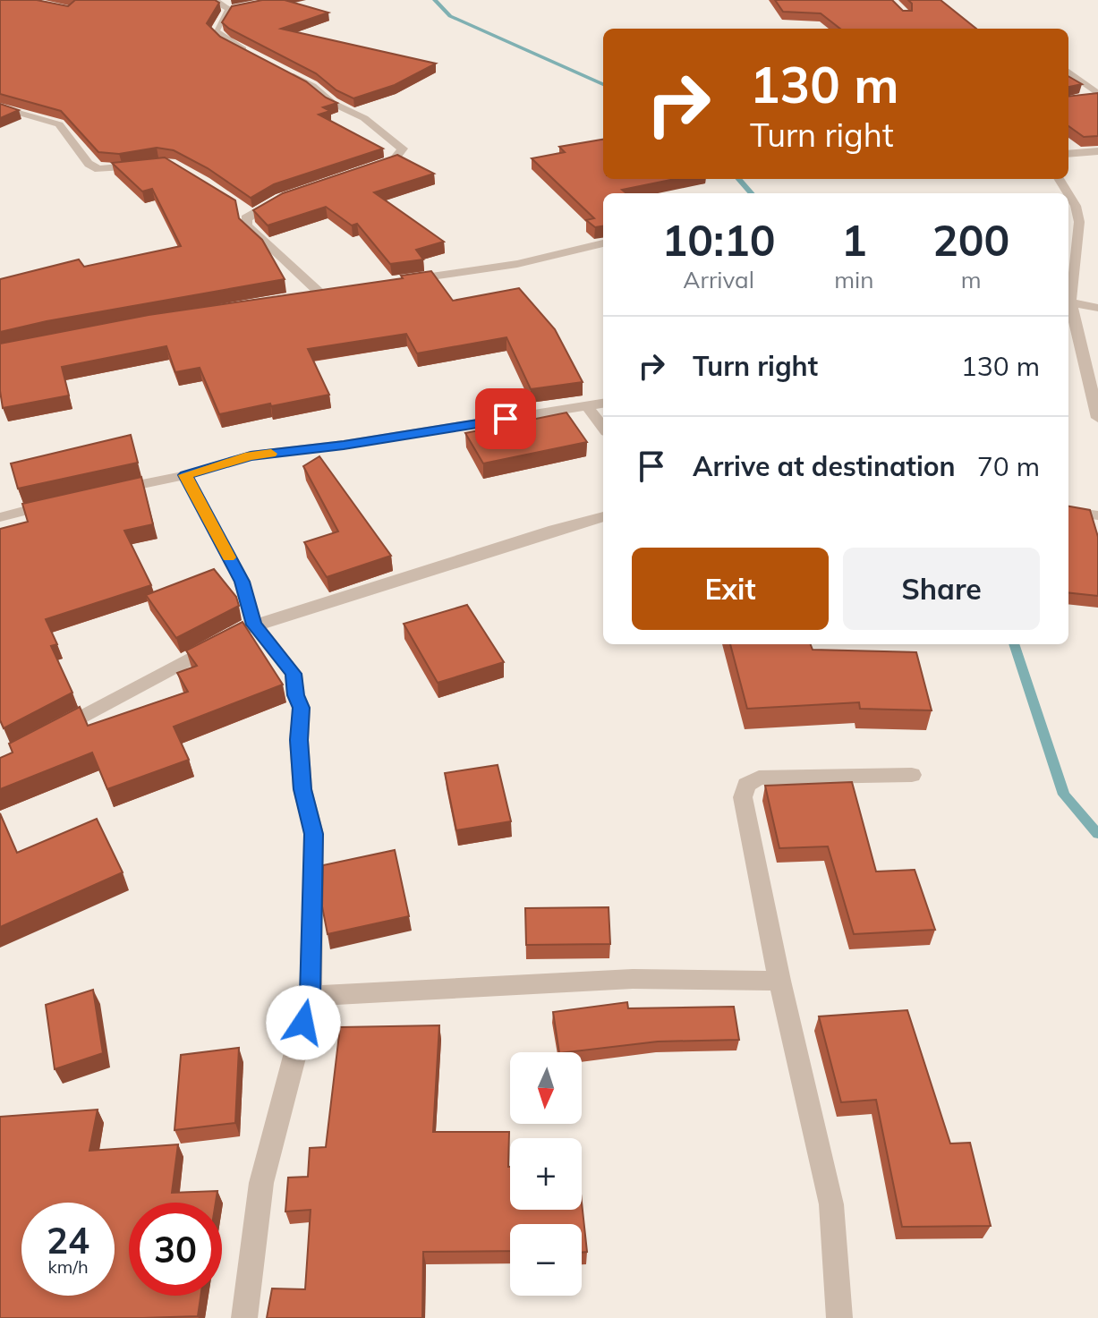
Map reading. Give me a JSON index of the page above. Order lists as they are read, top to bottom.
{
  "north": "bottom",
  "page": {
    "turn": ["130 m", "Turn right"],
    "eta": [
      "10:10",
      "Arrival",
      "1",
      "min",
      "200",
      "m"
    ],
    "list": [
      {
        "name": "Turn right",
        "value": "130 m"
      },
      {
        "name": "Arrive at destination",
        "value": "70 m"
      }
    ],
    "buttons": ["Exit", "Share"],
    "map_buttons": ["+", "−"],
    "speed": "24 km/h",
    "limit": "30"
  }
}
